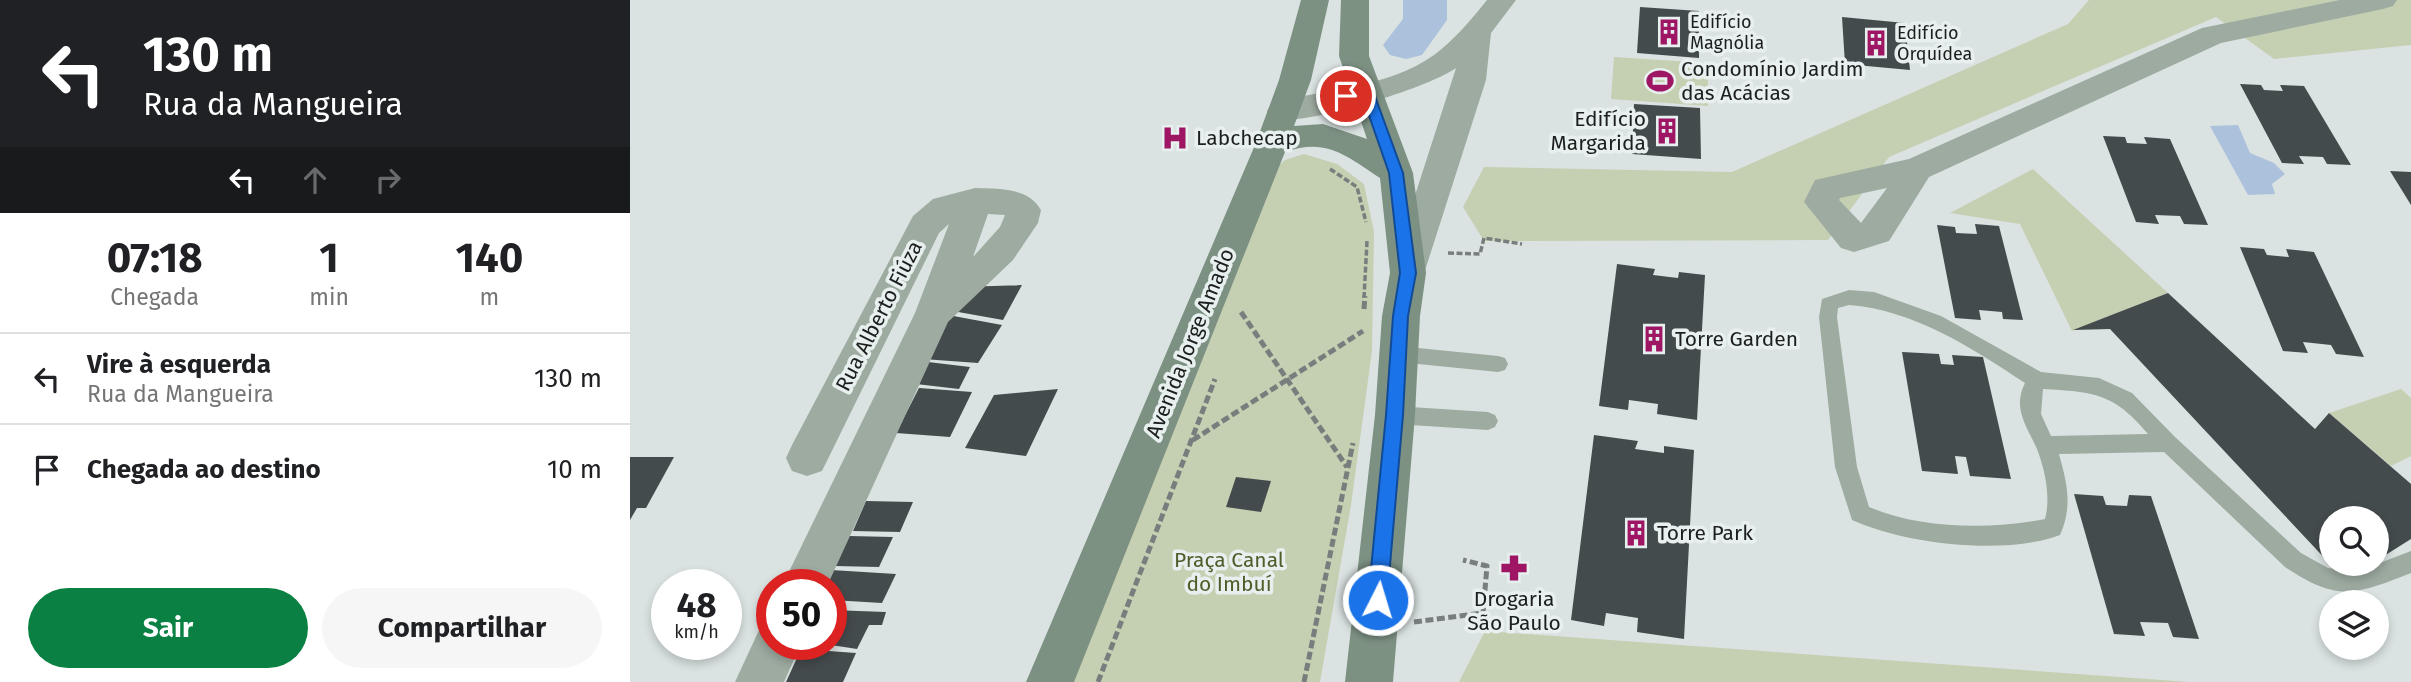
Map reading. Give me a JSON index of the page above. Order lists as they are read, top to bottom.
{
  "streets": {
    "main road": ["Avenida Jorge Amado"],
    "street": ["Rua Alberto Fiúza"]
  },
  "parks": ["Praça Canal do Imbuí"],
  "places": {
    "building": [
      "Edifício Magnólia",
      "Edifício Orquídea",
      "Edifício Margarida",
      "Torre Garden",
      "Torre Park"
    ],
    "sports": ["Condomínio Jardim das Acácias"],
    "hospital": ["Labchecap"],
    "pharmacy": ["Drogaria São Paulo"]
  },
  "page": {
    "turn": ["130 m", "Rua da Mangueira"],
    "eta": [
      "07:18",
      "Chegada",
      "1",
      "min",
      "140",
      "m"
    ],
    "list": [
      {
        "name": "Vire à esquerda",
        "note": "Rua da Mangueira",
        "value": "130 m"
      },
      {
        "name": "Chegada ao destino",
        "value": "10 m"
      }
    ],
    "speed": "48 km/h",
    "limit": "50",
    "buttons": ["Sair", "Compartilhar"]
  }
}
